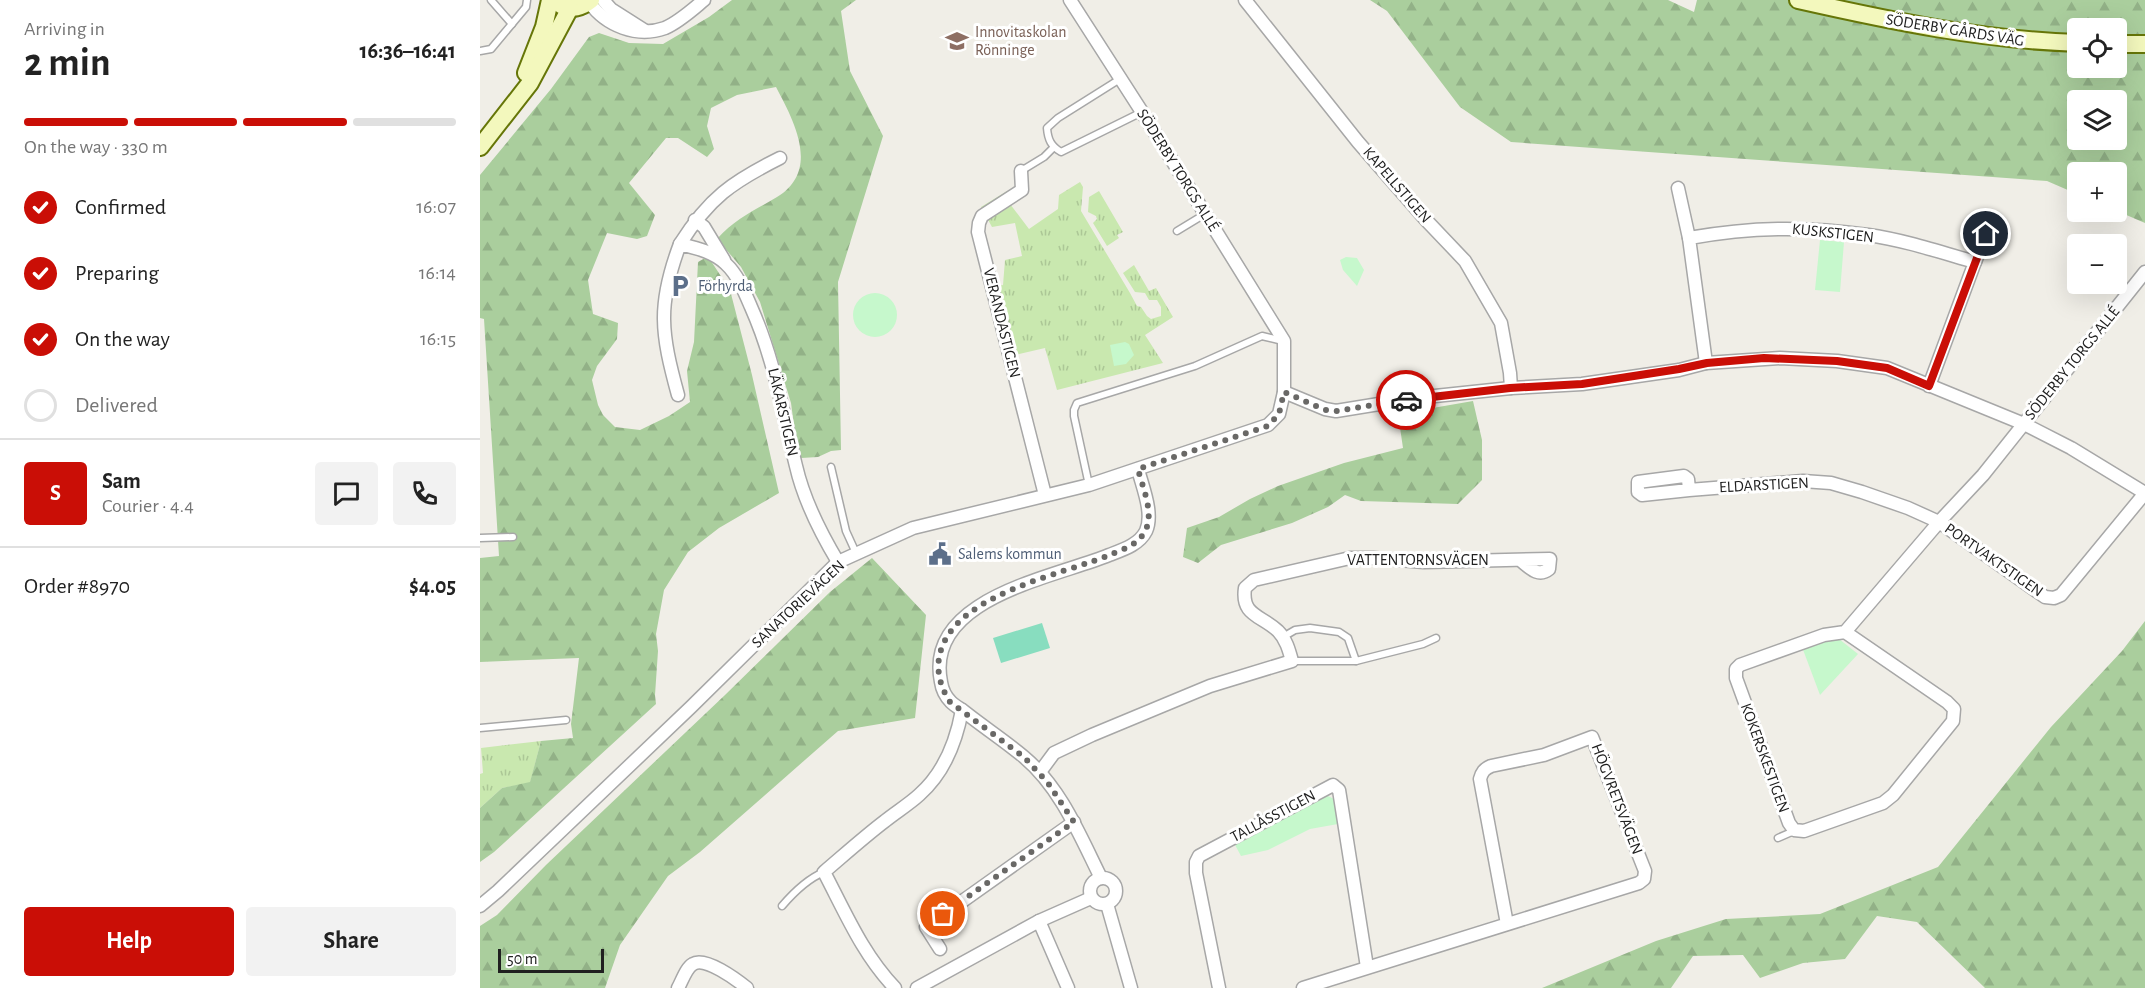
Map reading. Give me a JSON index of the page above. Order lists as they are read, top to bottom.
{
  "streets": {
    "main road": ["SÖDERBY GÅRDS VÄG"],
    "street": [
      "SÖDERBY TORGS ALLÉ",
      "KAPELLSTIGEN",
      "KUSKSTIGEN",
      "VERANDASTIGEN",
      "LÄKARSTIGEN",
      "ELDARSTIGEN",
      "VATTENTORNSVÄGEN",
      "PORTVAKTSTIGEN",
      "SANATORIEVÄGEN",
      "KOKERSKESTIGEN",
      "HÖGVRETSVÄGEN",
      "TALLÅSSTIGEN"
    ]
  },
  "crossings": [
    ["SÖDERBY TORGS ALLÉ", "KAPELLSTIGEN"],
    ["SÖDERBY TORGS ALLÉ", "PORTVAKTSTIGEN"],
    ["SÖDERBY TORGS ALLÉ", "SANATORIEVÄGEN"],
    ["VERANDASTIGEN", "SANATORIEVÄGEN"],
    ["LÄKARSTIGEN", "SANATORIEVÄGEN"],
    ["ELDARSTIGEN", "PORTVAKTSTIGEN"],
    ["HÖGVRETSVÄGEN", "TALLÅSSTIGEN"]
  ],
  "places": {
    "school or university": ["Innovitaskolan Rönninge"],
    "parking": ["Förhyrda"],
    "public building": ["Salems kommun"]
  },
  "scale_bar": "50 m",
  "page": {
    "heading": ["2 min", "Arriving in", "16:36–16:41"],
    "panel": [
      "Sam",
      "Courier · 4.4",
      "Order #8970",
      "$4.05"
    ],
    "map_buttons": ["+", "−"],
    "bar": "On the way · 330 m",
    "list": [
      ["Confirmed", "16:07"],
      ["Preparing", "16:14"],
      ["On the way", "16:15"],
      "Delivered"
    ],
    "round": "S",
    "buttons": ["Help", "Share"],
    "scale": "50 m"
  }
}
